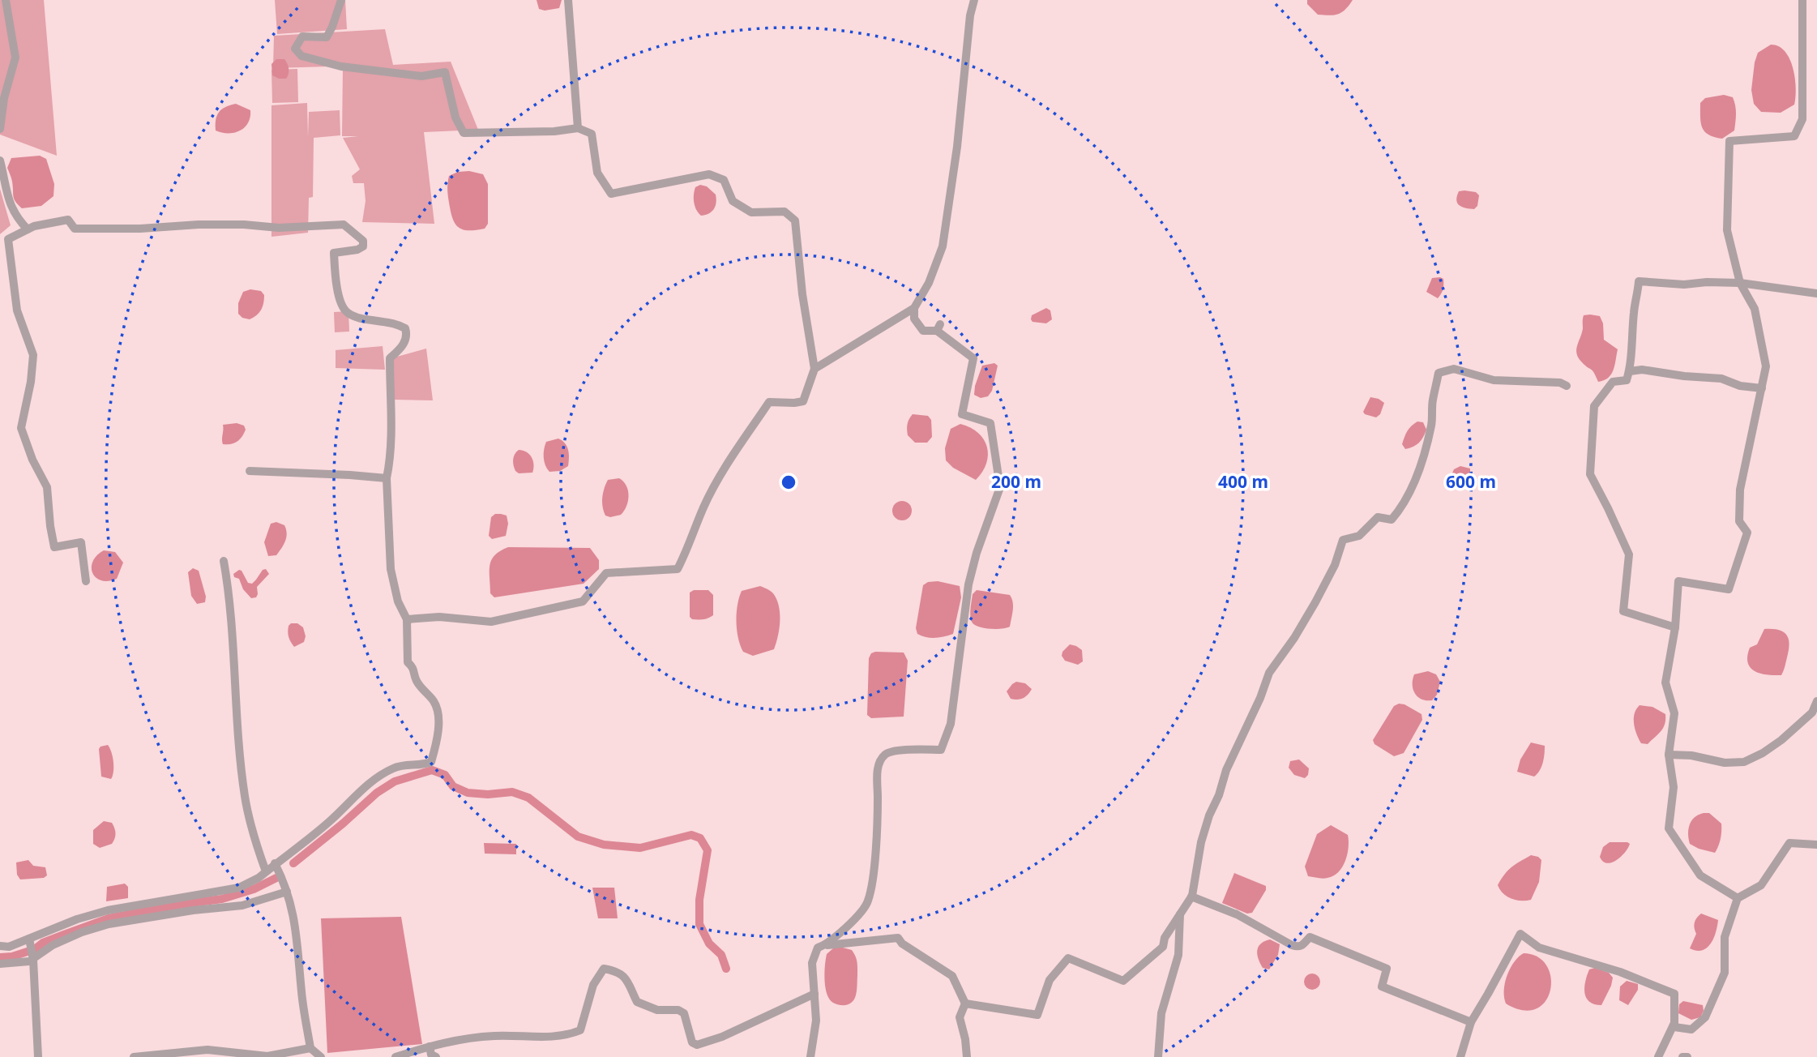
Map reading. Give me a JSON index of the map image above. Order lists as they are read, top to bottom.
{
  "rings": ["200 m", "400 m", "600 m"]
}
